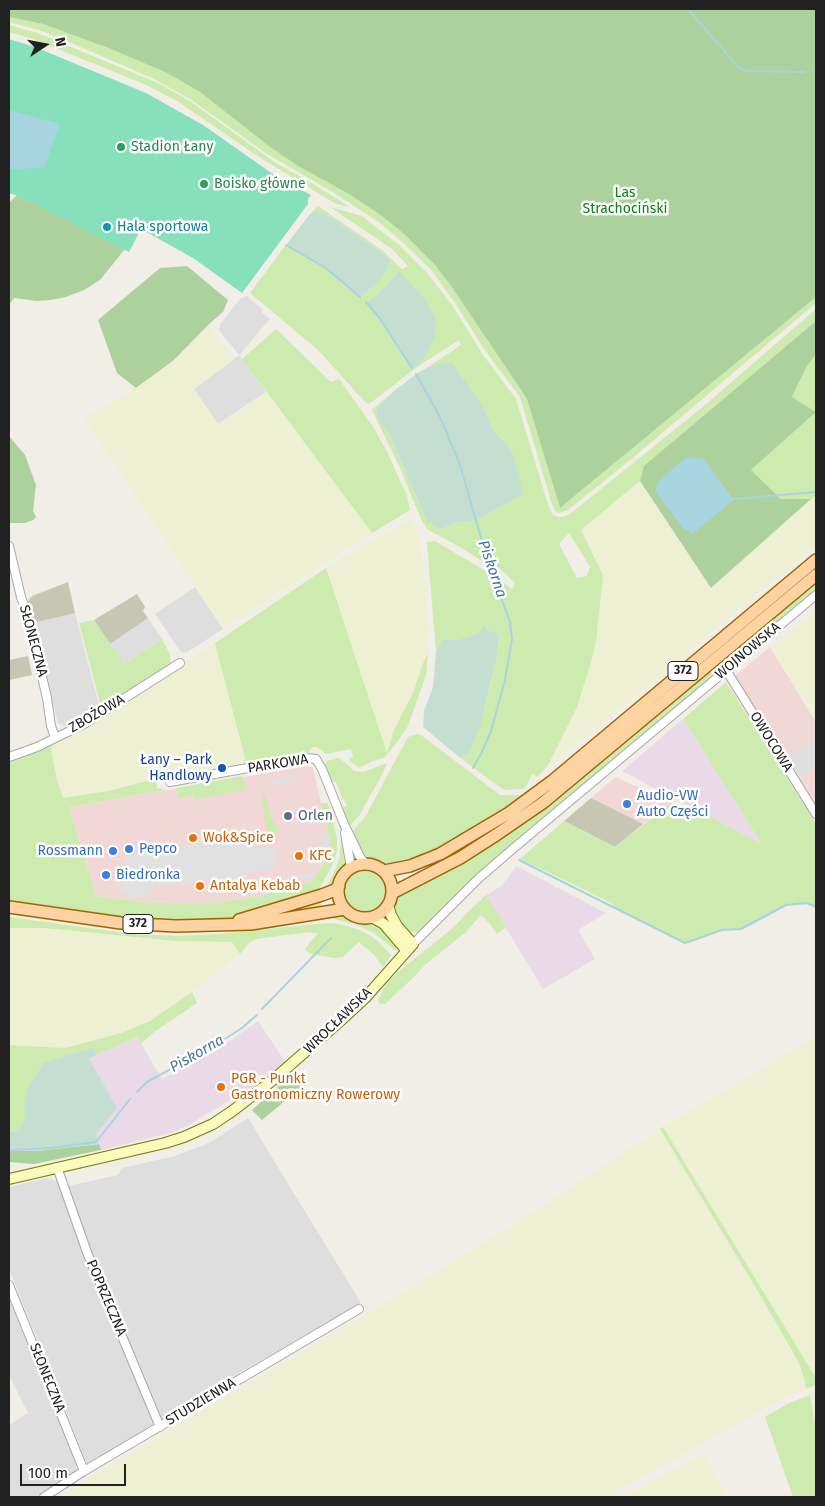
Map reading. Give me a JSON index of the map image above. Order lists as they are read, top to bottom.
{
  "streets": {
    "main road": ["372", "WROCŁAWSKA"],
    "street": [
      "SŁONECZNA",
      "WOJNOWSKA",
      "ZBOŻOWA",
      "OWOCOWA",
      "PARKOWA",
      "POPRZECZNA",
      "STUDZIENNA"
    ]
  },
  "crossings": [
    ["SŁONECZNA", "ZBOŻOWA"],
    ["SŁONECZNA", "STUDZIENNA"],
    ["WOJNOWSKA", "OWOCOWA"],
    ["WOJNOWSKA", "WROCŁAWSKA"],
    ["WROCŁAWSKA", "POPRZECZNA"],
    ["POPRZECZNA", "STUDZIENNA"]
  ],
  "water": ["Piskorna"],
  "parks": ["Las Strachociński"],
  "places": [
    "Stadion Łany",
    "Boisko główne",
    "Hala sportowa",
    "Łany – Park Handlowy",
    "Audio-VW Auto Części",
    "Orlen",
    "Wok&Spice",
    "Pepco",
    "Rossmann",
    "KFC",
    "Biedronka",
    "Antalya Kebab",
    "PGR - Punkt Gastronomiczny Rowerowy"
  ],
  "scale_bar": "100 m",
  "north": "right"
}
